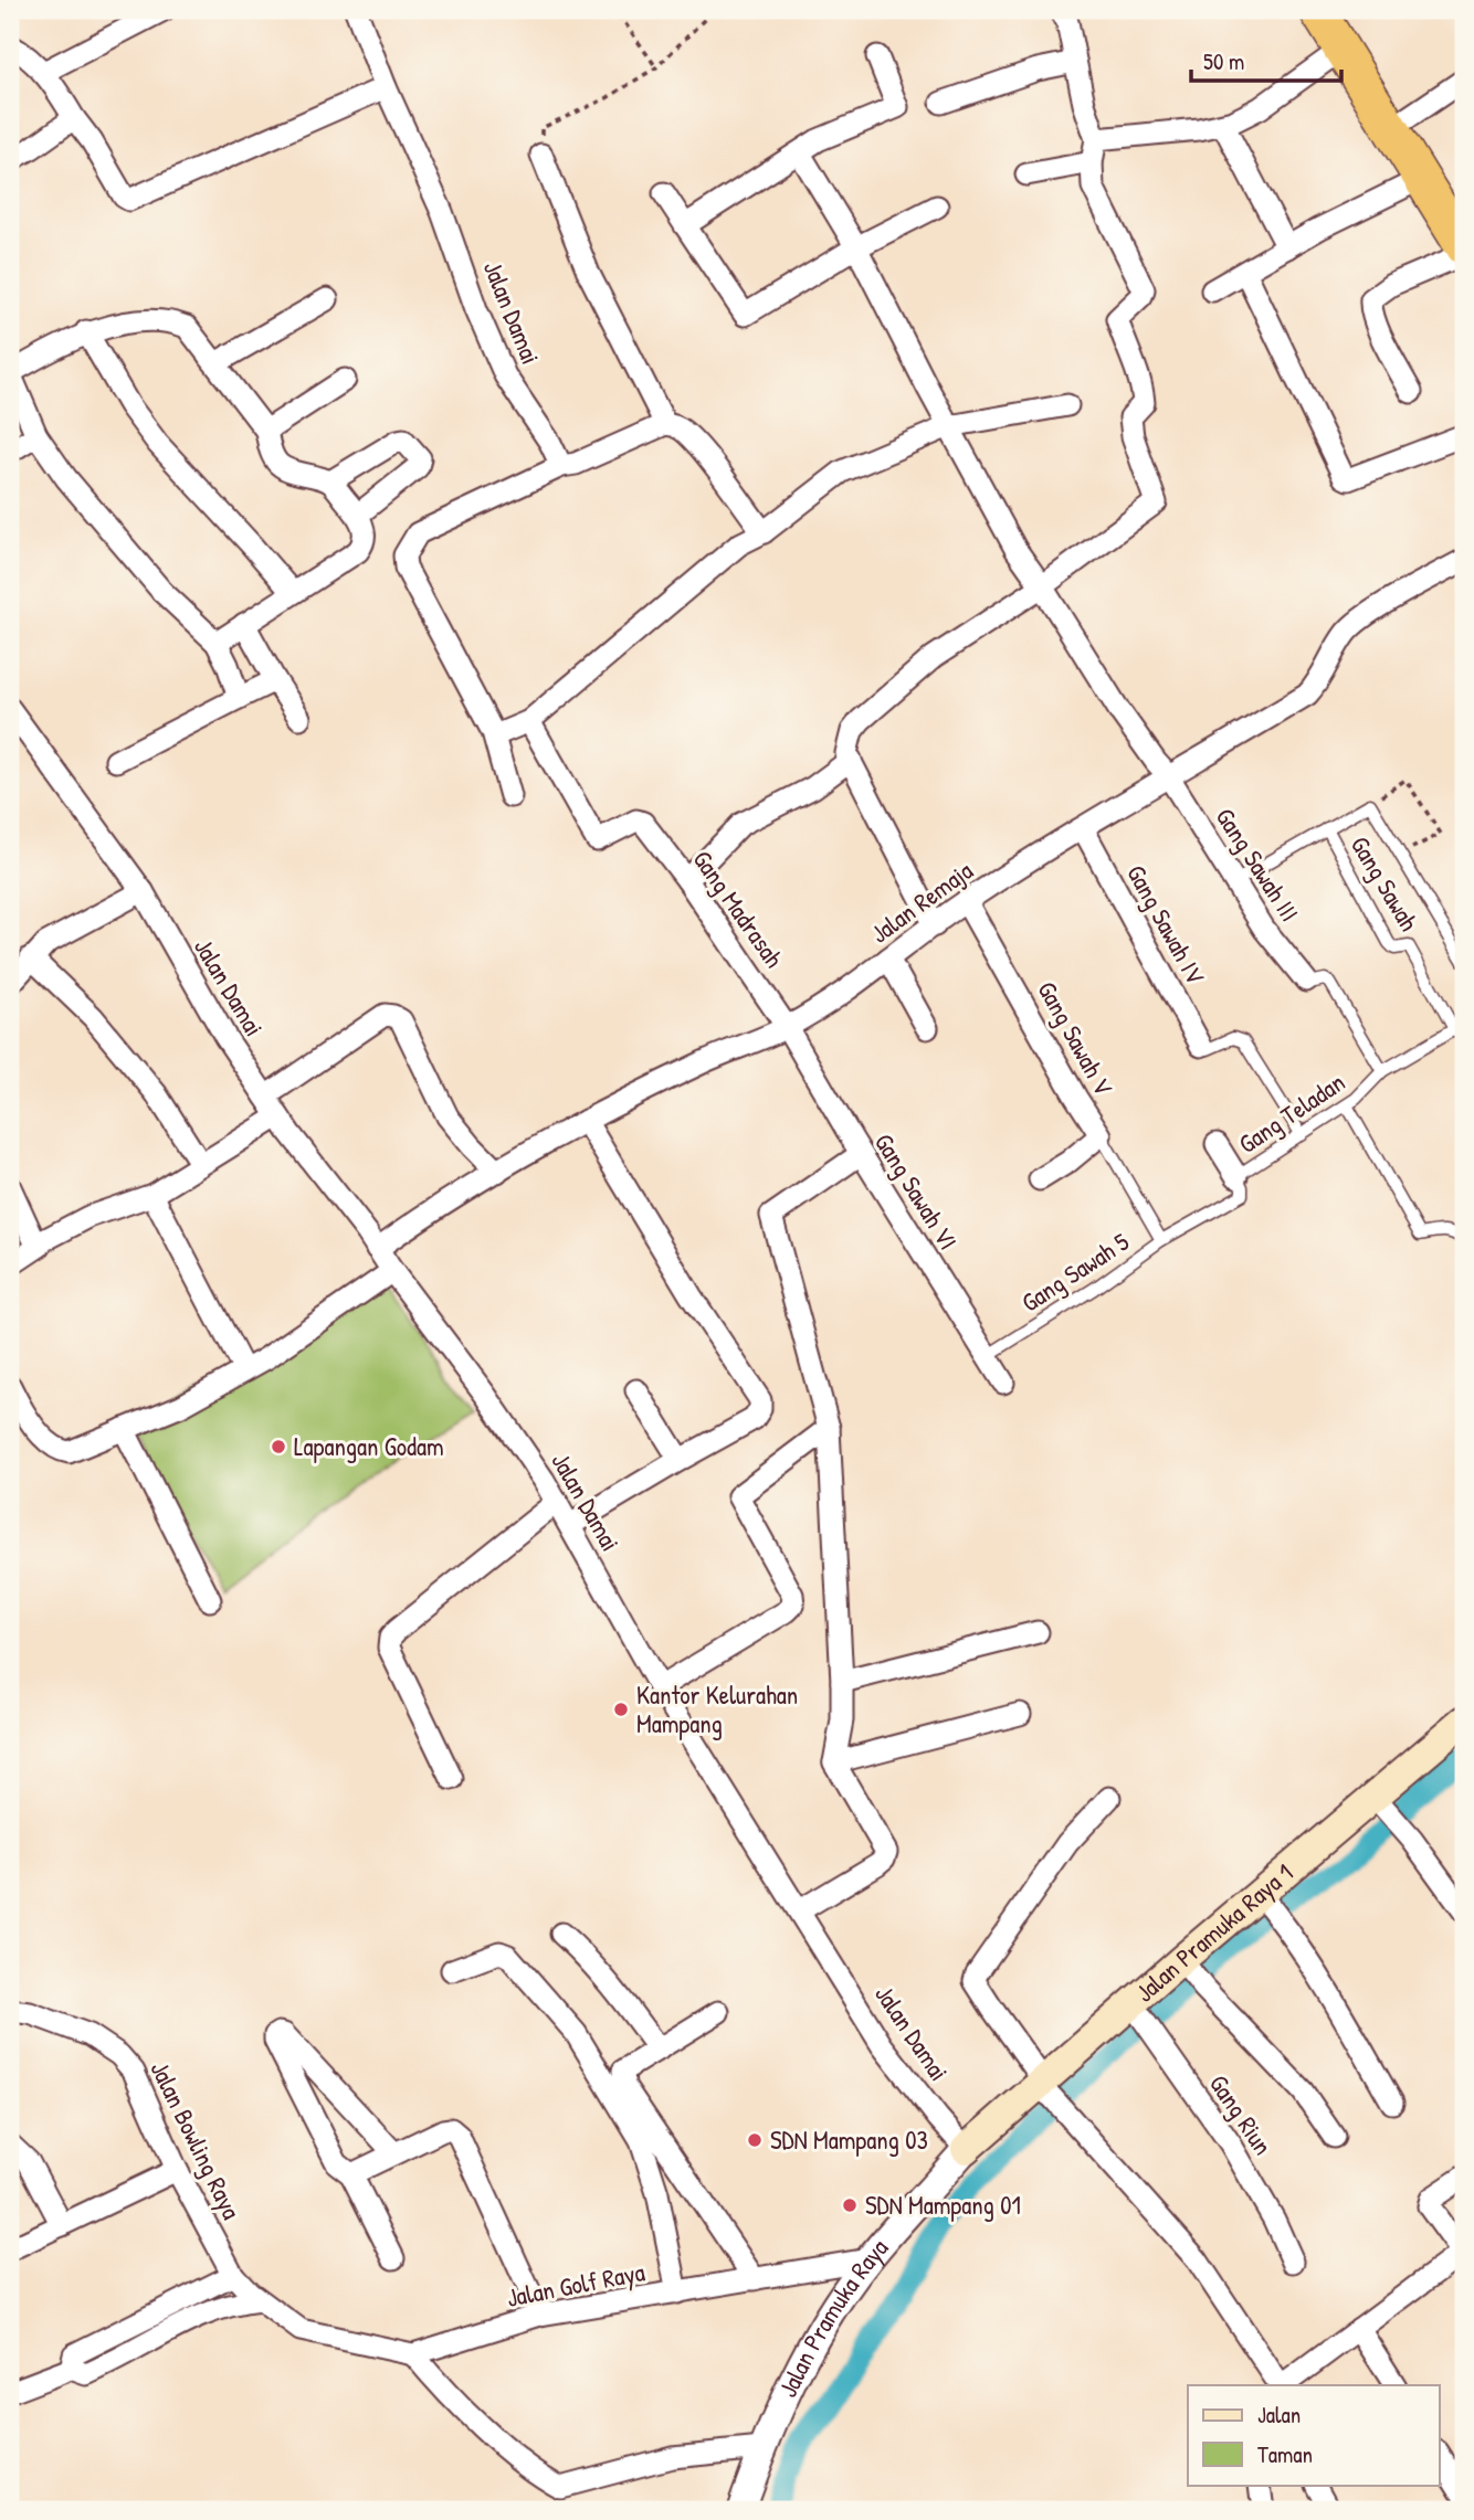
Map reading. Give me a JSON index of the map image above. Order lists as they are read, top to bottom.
{
  "streets": {
    "main road": ["Jalan Pramuka Raya 1"],
    "street": [
      "Jalan Damai",
      "Gang Sawah III",
      "Jalan Remaja",
      "Gang Madrasah",
      "Gang Sawah IV",
      "Gang Sawah V",
      "Gang Sawah VI",
      "Gang Riun",
      "Jalan Bowling Raya",
      "Jalan Golf Raya",
      "Jalan Pramuka Raya"
    ],
    "lane": ["Gang Sawah", "Gang Teladan", "Gang Sawah 5"]
  },
  "crossings": [
    ["Jalan Damai", "Jalan Remaja"],
    ["Jalan Damai", "Jalan Pramuka Raya 1"],
    ["Jalan Damai", "Jalan Pramuka Raya"],
    ["Gang Sawah III", "Gang Sawah"],
    ["Gang Sawah III", "Jalan Remaja"],
    ["Gang Sawah", "Gang Teladan"],
    ["Jalan Remaja", "Gang Madrasah"],
    ["Jalan Remaja", "Gang Sawah IV"],
    ["Jalan Remaja", "Gang Sawah V"],
    ["Jalan Remaja", "Gang Sawah VI"],
    ["Gang Madrasah", "Gang Sawah VI"],
    ["Gang Sawah V", "Gang Sawah 5"],
    ["Gang Teladan", "Gang Sawah 5"],
    ["Gang Sawah VI", "Gang Sawah 5"],
    ["Jalan Pramuka Raya 1", "Gang Riun"],
    ["Jalan Pramuka Raya 1", "Jalan Pramuka Raya"],
    ["Jalan Bowling Raya", "Jalan Golf Raya"],
    ["Jalan Golf Raya", "Jalan Pramuka Raya"]
  ],
  "places": [
    "Lapangan Godam",
    "Kantor Kelurahan Mampang",
    "SDN Mampang 03",
    "SDN Mampang 01"
  ],
  "legend": ["Jalan", "Taman"],
  "scale_bar": "50 m"
}
